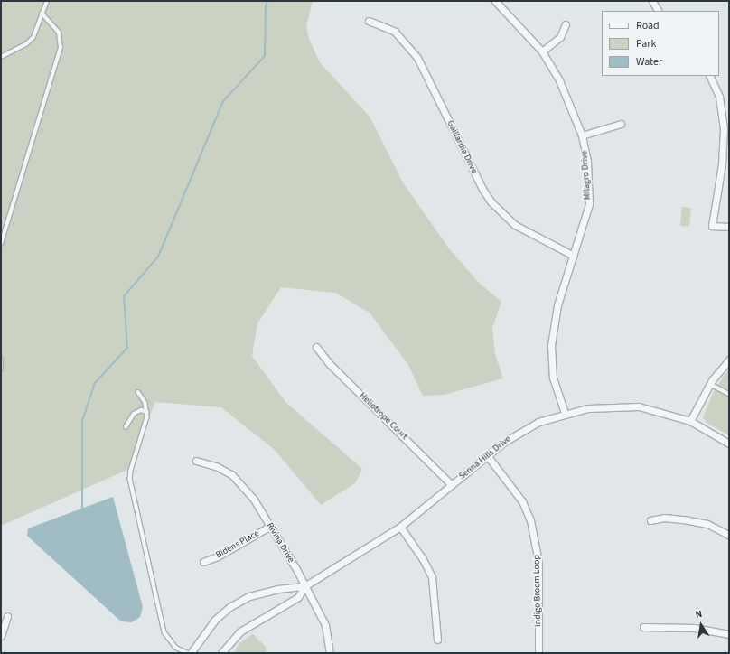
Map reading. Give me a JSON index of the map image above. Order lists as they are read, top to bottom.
{
  "streets": {
    "street": [
      "Gaillardia Drive",
      "Milagro Drive",
      "Heliotrope Court",
      "Senna Hills Drive",
      "Rivina Drive",
      "Bidens Place",
      "Indigo Broom Loop"
    ]
  },
  "crossings": [
    ["Gaillardia Drive", "Milagro Drive"],
    ["Milagro Drive", "Senna Hills Drive"],
    ["Heliotrope Court", "Senna Hills Drive"],
    ["Senna Hills Drive", "Rivina Drive"],
    ["Senna Hills Drive", "Indigo Broom Loop"],
    ["Rivina Drive", "Bidens Place"]
  ],
  "legend": ["Road", "Park", "Water"],
  "north": "top"
}
